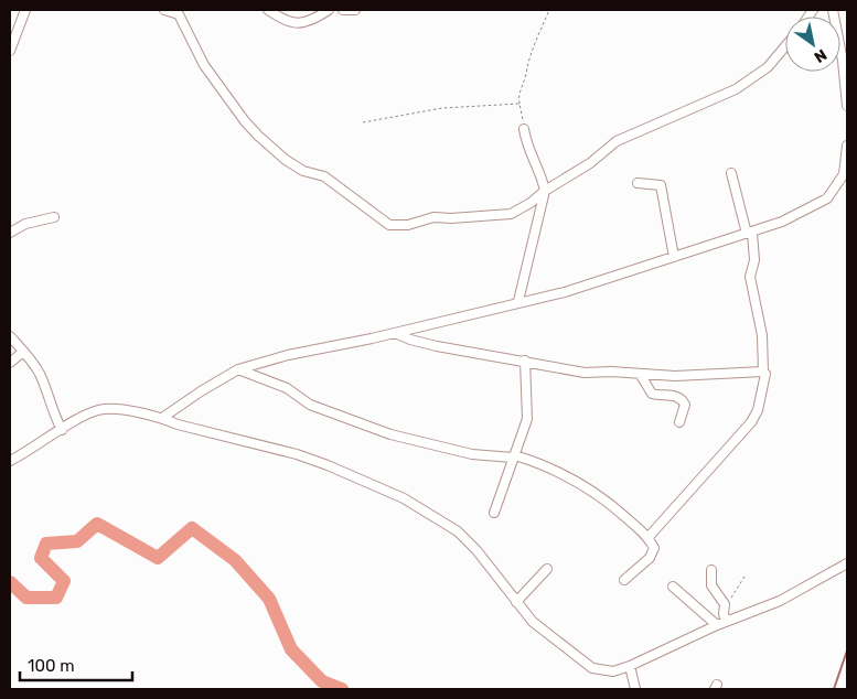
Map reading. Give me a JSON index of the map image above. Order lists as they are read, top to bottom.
{
  "scale_bar": "100 m",
  "north": "bottom right"
}
